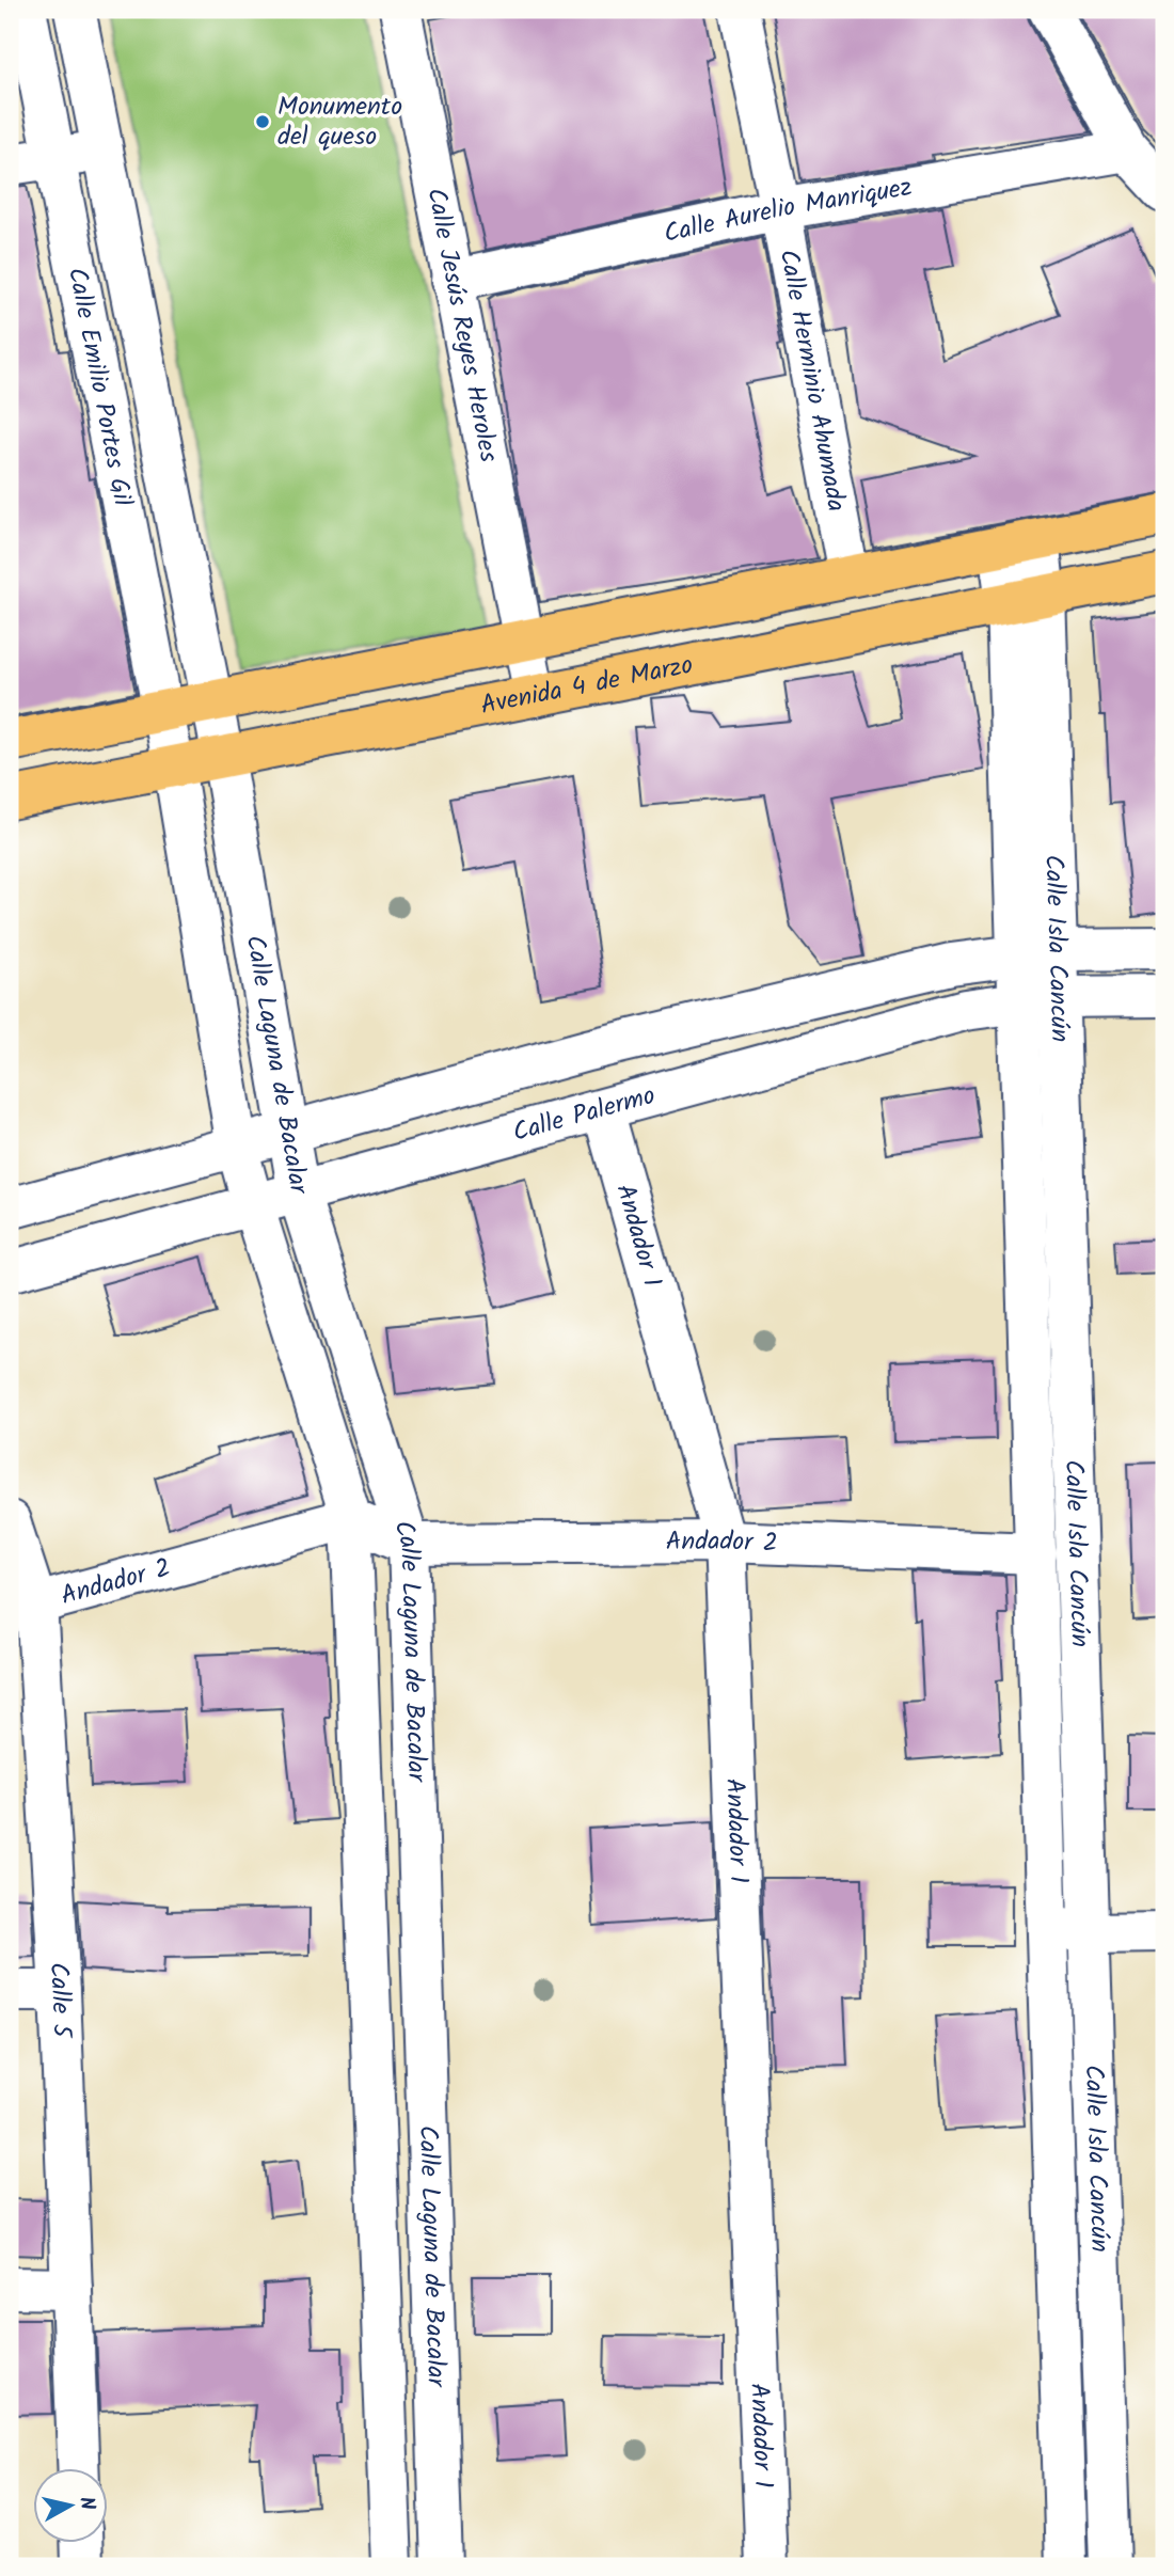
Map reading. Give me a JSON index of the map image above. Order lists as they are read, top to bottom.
{
  "streets": {
    "main road": ["Avenida 4 de Marzo"],
    "street": [
      "Calle Aurelio Manriquez",
      "Calle Jesús Reyes Heroles",
      "Calle Herminio Ahumada",
      "Calle Emilio Portes Gil",
      "Calle Isla Cancún",
      "Calle Laguna de Bacalar",
      "Calle Palermo",
      "Andador 1",
      "Andador 2",
      "Calle 5"
    ]
  },
  "crossings": [
    ["Calle Aurelio Manriquez", "Calle Jesús Reyes Heroles"],
    ["Calle Aurelio Manriquez", "Calle Herminio Ahumada"],
    ["Calle Jesús Reyes Heroles", "Avenida 4 de Marzo"],
    ["Calle Emilio Portes Gil", "Avenida 4 de Marzo"],
    ["Calle Emilio Portes Gil", "Calle Laguna de Bacalar"],
    ["Avenida 4 de Marzo", "Calle Isla Cancún"],
    ["Avenida 4 de Marzo", "Calle Laguna de Bacalar"],
    ["Calle Isla Cancún", "Calle Palermo"],
    ["Calle Isla Cancún", "Andador 2"],
    ["Calle Laguna de Bacalar", "Calle Palermo"],
    ["Calle Laguna de Bacalar", "Andador 2"],
    ["Calle Palermo", "Andador 1"],
    ["Andador 1", "Andador 2"],
    ["Andador 2", "Calle 5"]
  ],
  "places": ["Monumento del queso"],
  "north": "right"
}
